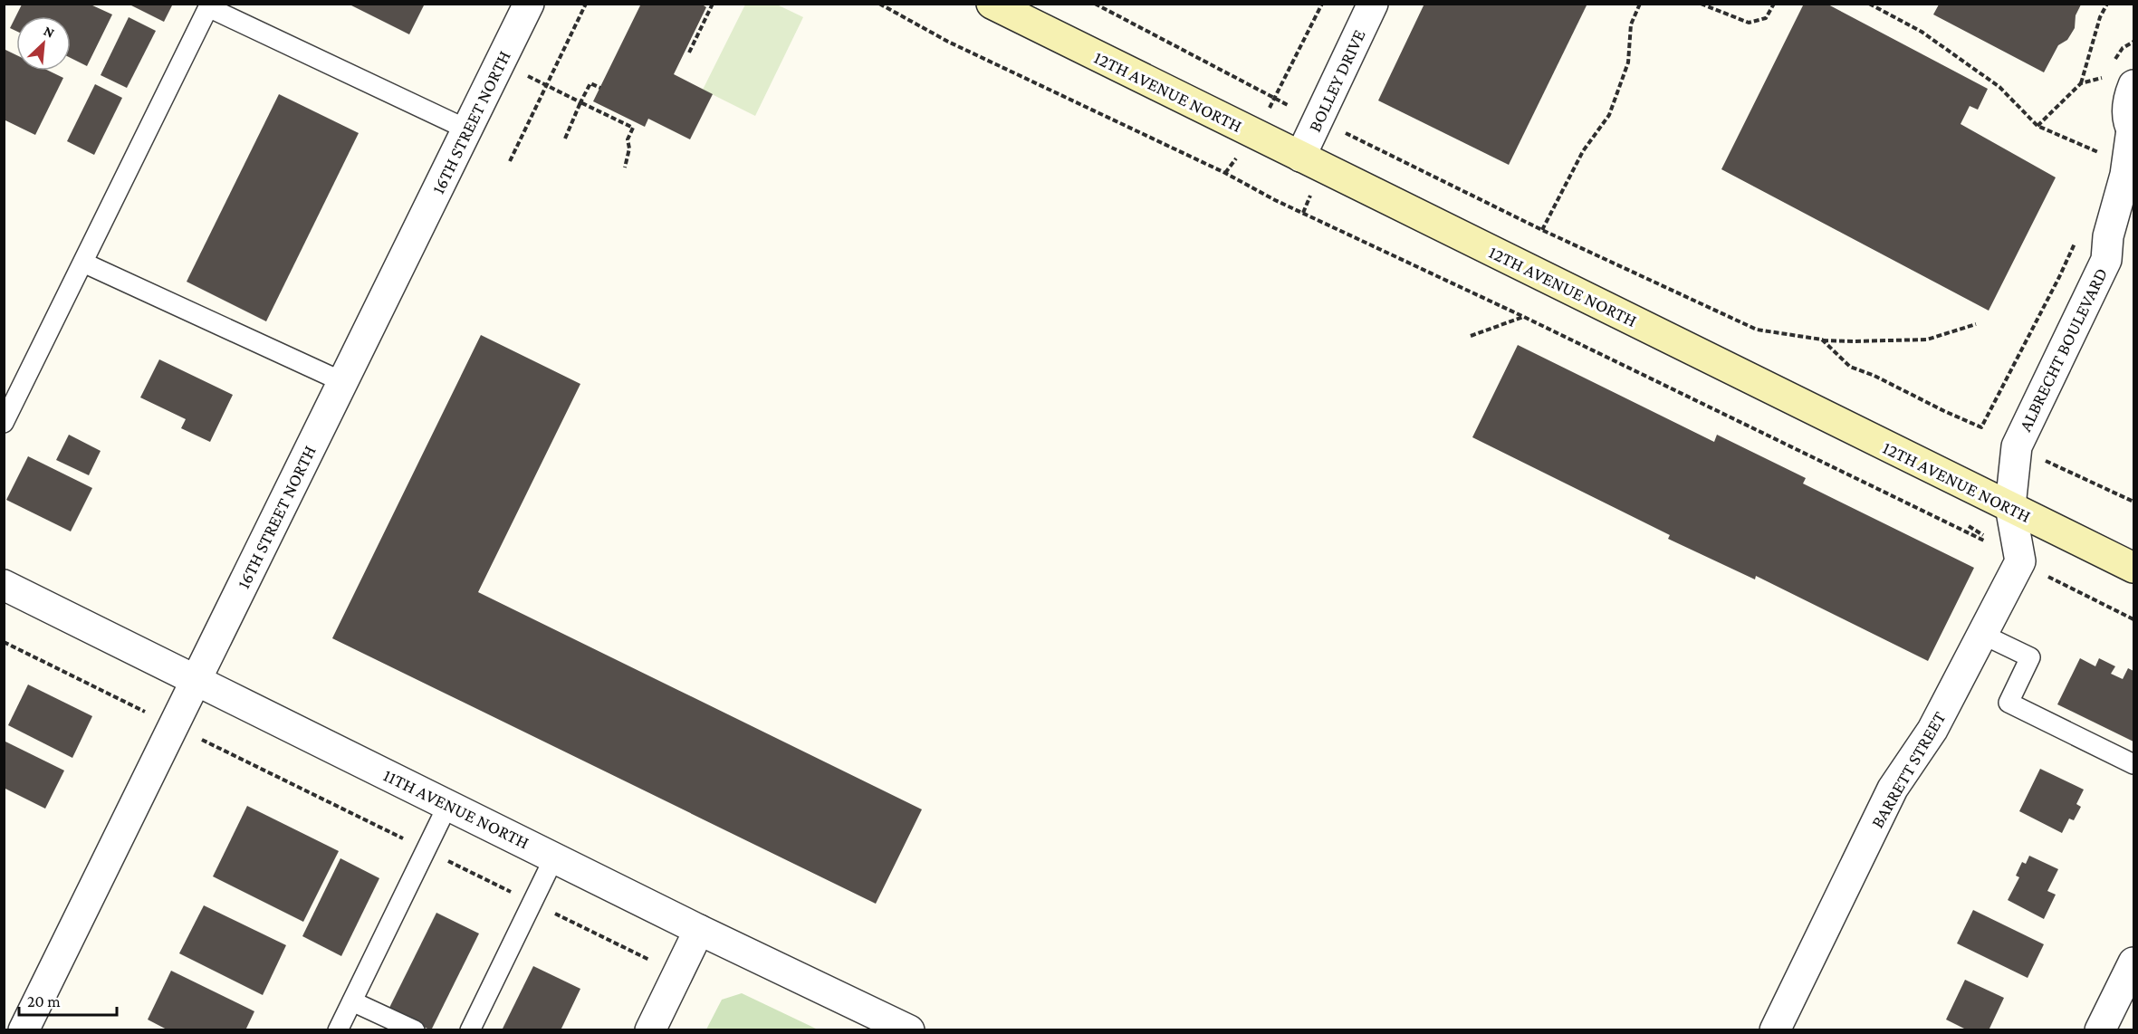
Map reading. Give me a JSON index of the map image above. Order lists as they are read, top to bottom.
{
  "streets": {
    "main road": ["12TH AVENUE NORTH"],
    "street": [
      "BOLLEY DRIVE",
      "16TH STREET NORTH",
      "ALBRECHT BOULEVARD",
      "BARRETT STREET",
      "11TH AVENUE NORTH"
    ]
  },
  "crossings": [
    ["BOLLEY DRIVE", "12TH AVENUE NORTH"],
    ["12TH AVENUE NORTH", "ALBRECHT BOULEVARD"],
    ["16TH STREET NORTH", "11TH AVENUE NORTH"]
  ],
  "scale_bar": "20 m",
  "north": "top right"
}
